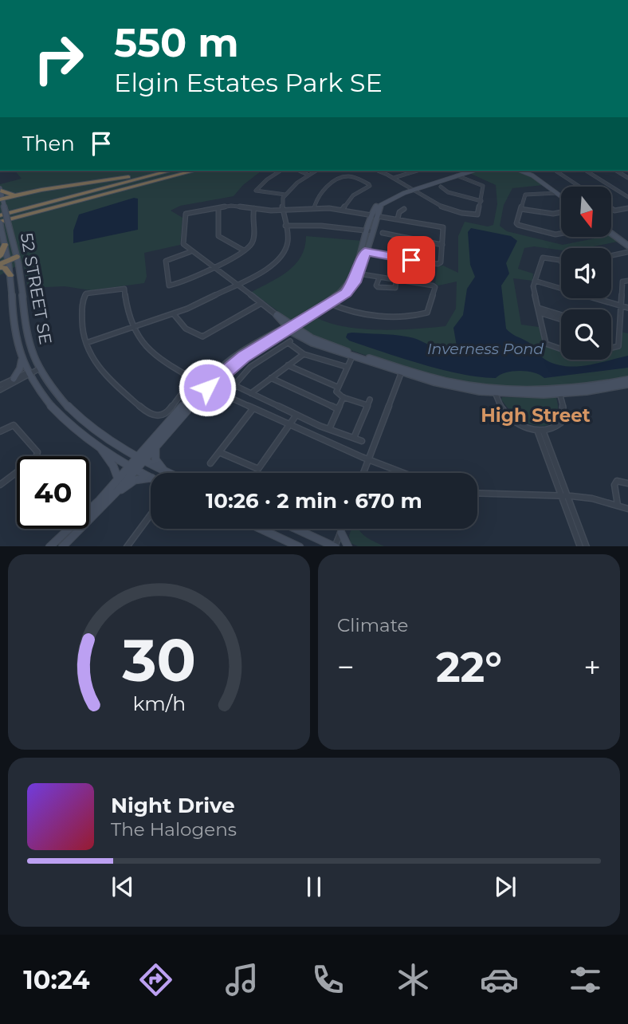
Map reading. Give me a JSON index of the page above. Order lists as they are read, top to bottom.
{
  "streets": {
    "street": ["52 STREET SE"]
  },
  "districts": ["High Street"],
  "water": ["Inverness Pond"],
  "north": "bottom",
  "page": {
    "turn": ["550 m", "Elgin Estates Park SE"],
    "then": "Then",
    "limit": "40",
    "trip": "10:26 · 2 min · 670 m",
    "tile": "Climate",
    "heat": ["−", "22°", "+"],
    "song": ["Night Drive", "The Halogens"],
    "tabs": "10:24",
    "gauge": ["30", "km/h"]
  }
}
